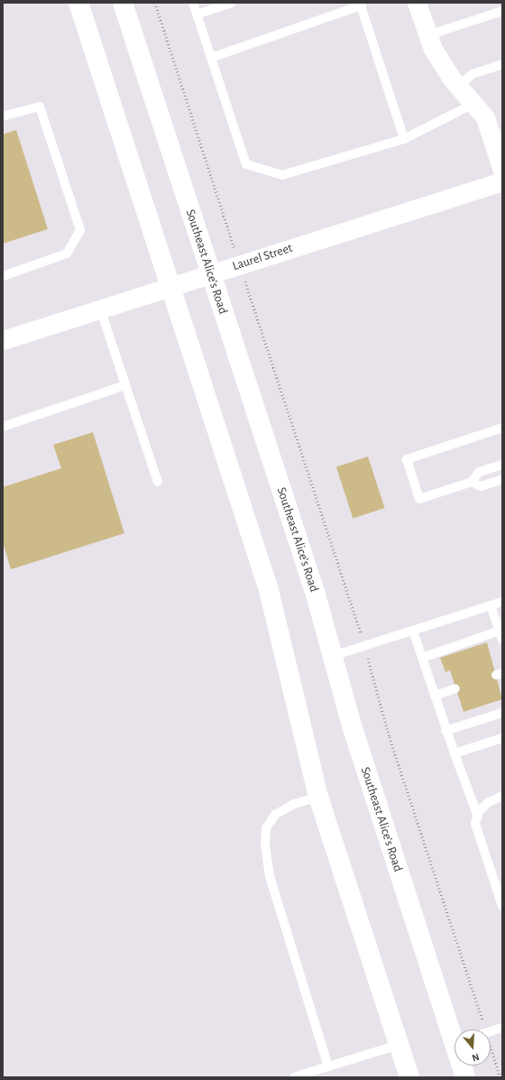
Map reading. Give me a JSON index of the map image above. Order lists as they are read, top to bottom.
{
  "streets": {
    "main road": ["Southeast Alice's Road"],
    "street": ["Laurel Street"]
  },
  "crossings": [
    ["Laurel Street", "Southeast Alice's Road"]
  ],
  "north": "bottom"
}
